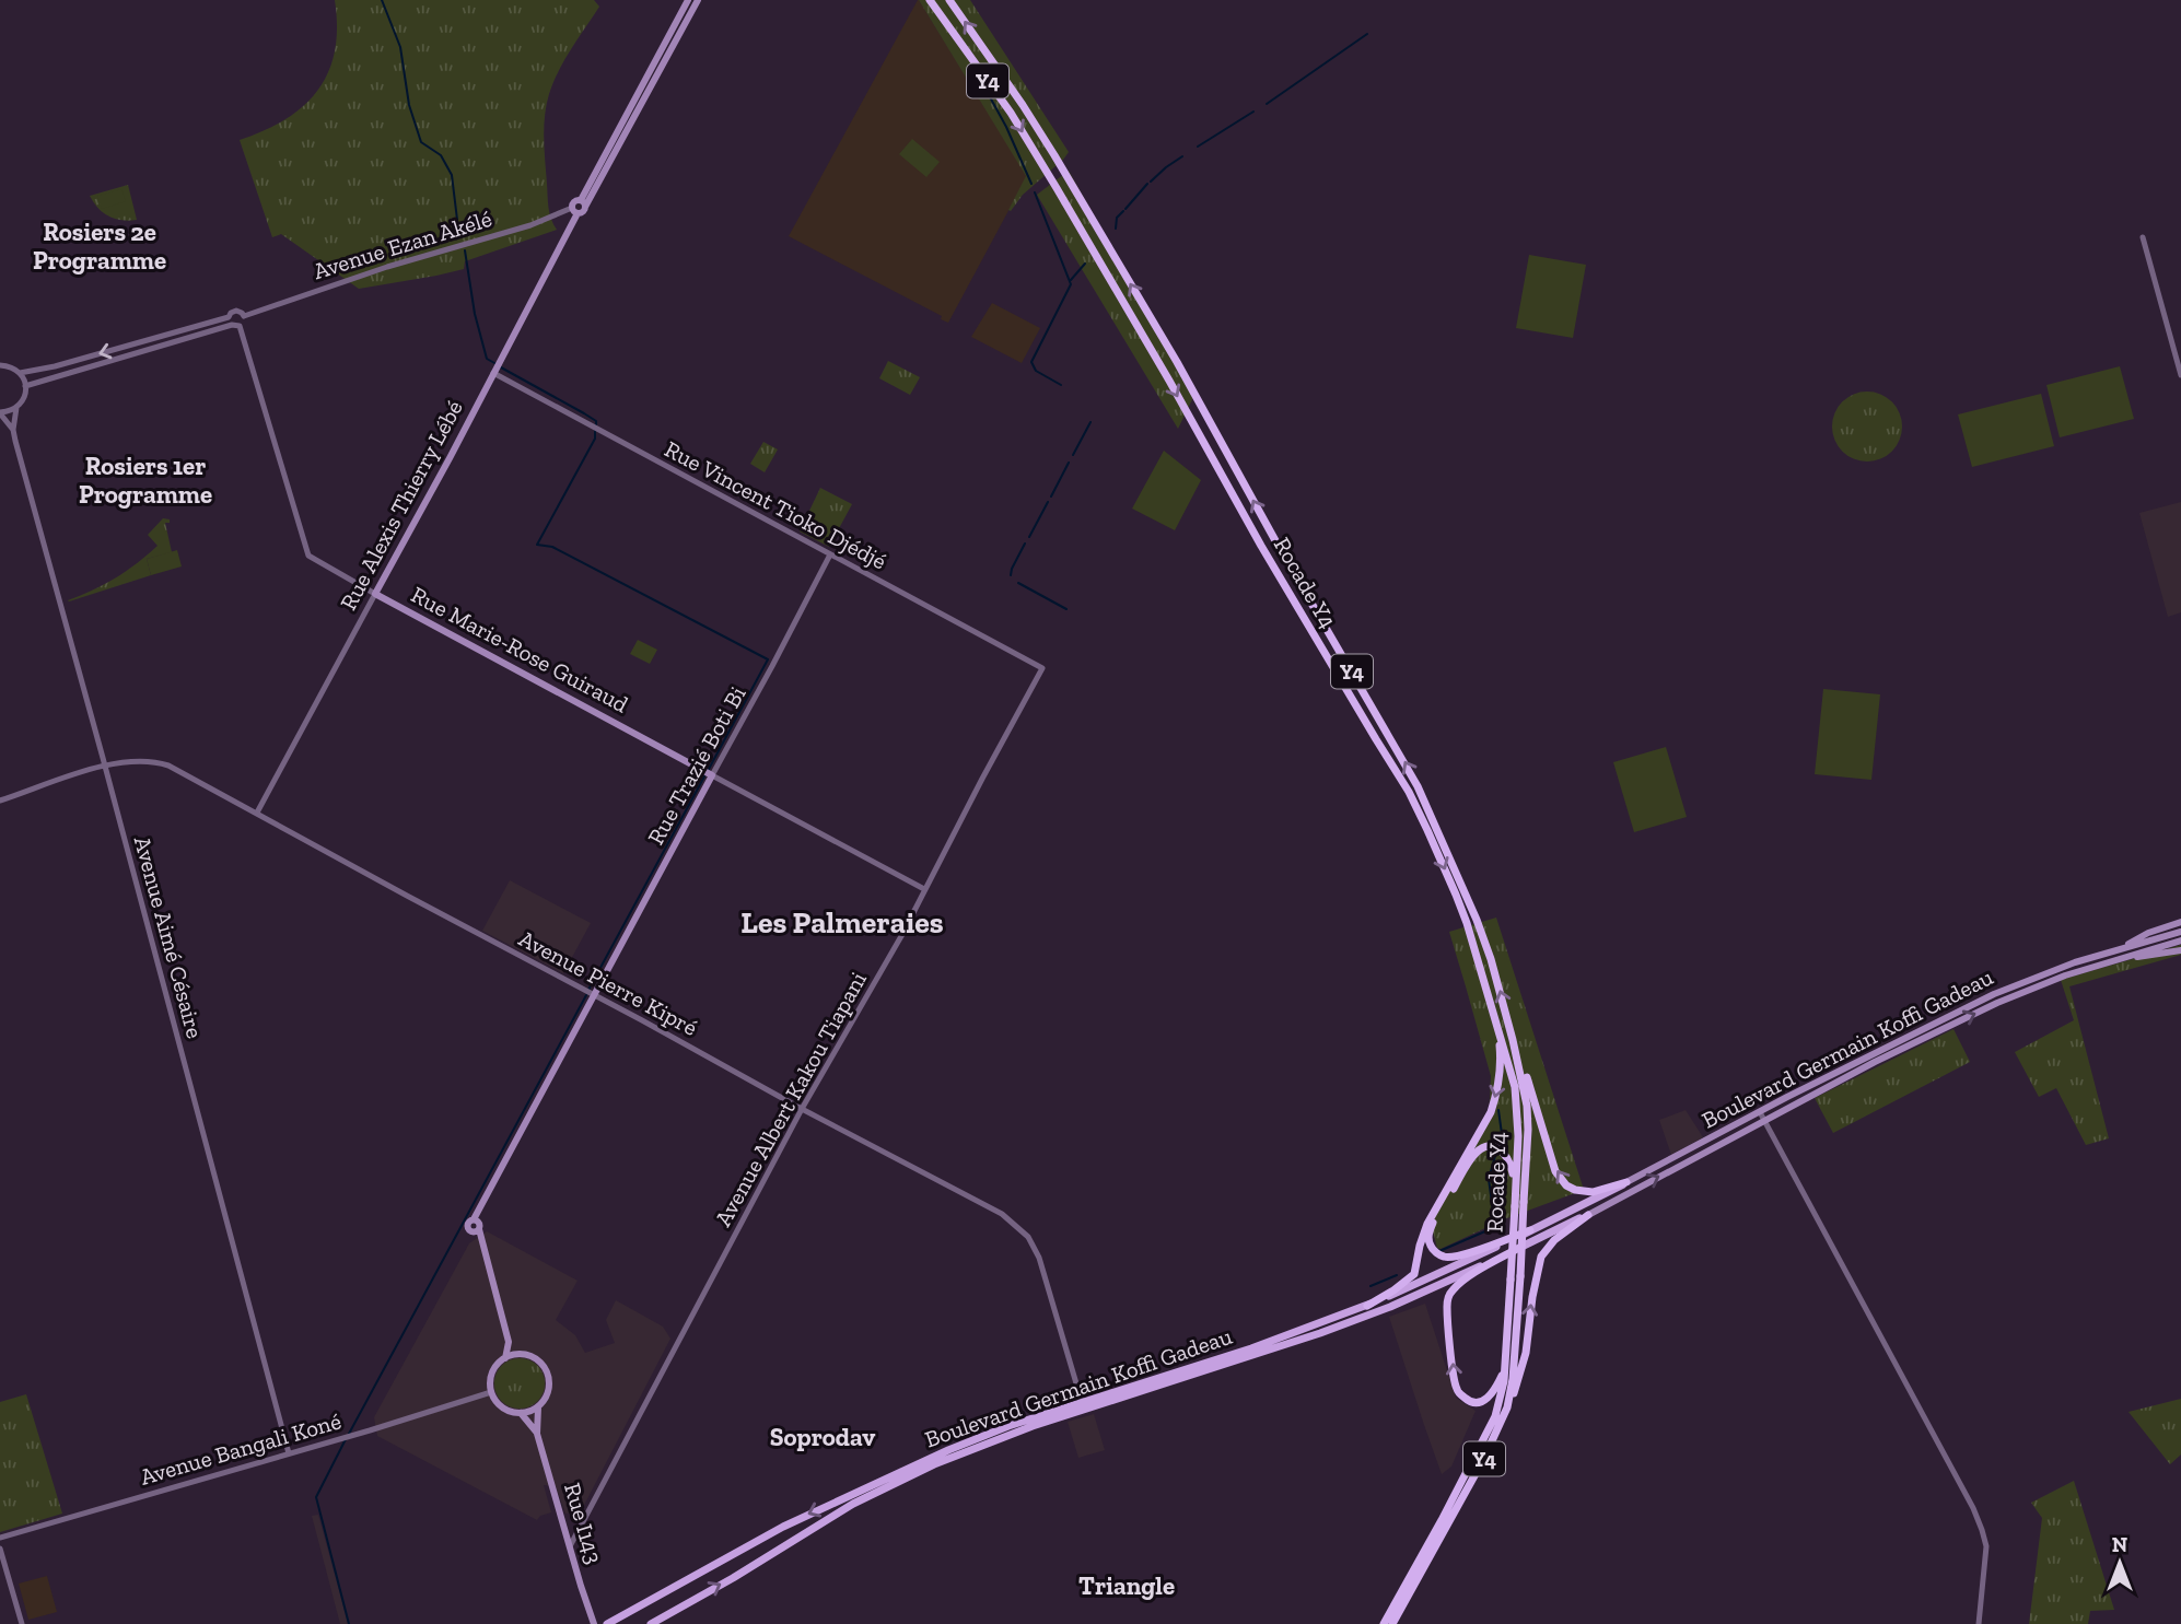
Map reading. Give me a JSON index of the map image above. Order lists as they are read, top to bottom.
{
  "streets": {
    "highway": ["Y4", "Rocade Y4"],
    "main road": [
      "Rue Alexis Thierry Lébé",
      "Rue Marie-Rose Guiraud",
      "Rue Trazié Boti Bi",
      "Boulevard Germain Koffi Gadeau",
      "Rue I143"
    ],
    "street": [
      "Avenue Ezan Akélé",
      "Rue Vincent Tioko Djédjé",
      "Avenue Aimé Césaire",
      "Avenue Pierre Kipré",
      "Avenue Albert Kakou Tiapani",
      "Avenue Bangali Koné"
    ]
  },
  "crossings": [
    ["Y4", "Rocade Y4"],
    ["Avenue Ezan Akélé", "Rue Alexis Thierry Lébé"],
    ["Avenue Ezan Akélé", "Rue Marie-Rose Guiraud"],
    ["Rue Alexis Thierry Lébé", "Rue Vincent Tioko Djédjé"],
    ["Rue Alexis Thierry Lébé", "Rue Marie-Rose Guiraud"],
    ["Rue Alexis Thierry Lébé", "Avenue Pierre Kipré"],
    ["Rue Vincent Tioko Djédjé", "Rue Trazié Boti Bi"],
    ["Rue Vincent Tioko Djédjé", "Avenue Albert Kakou Tiapani"],
    ["Rue Marie-Rose Guiraud", "Rue Trazié Boti Bi"],
    ["Rue Marie-Rose Guiraud", "Avenue Albert Kakou Tiapani"],
    ["Rue Trazié Boti Bi", "Avenue Pierre Kipré"],
    ["Avenue Aimé Césaire", "Avenue Pierre Kipré"],
    ["Avenue Aimé Césaire", "Avenue Bangali Koné"],
    ["Avenue Pierre Kipré", "Boulevard Germain Koffi Gadeau"],
    ["Avenue Pierre Kipré", "Avenue Albert Kakou Tiapani"],
    ["Avenue Albert Kakou Tiapani", "Rue I143"],
    ["Avenue Bangali Koné", "Rue I143"]
  ],
  "districts": [
    "Rosiers 2e Programme",
    "Rosiers 1er Programme",
    "Les Palmeraies",
    "Soprodav",
    "Triangle"
  ],
  "north": "top"
}
